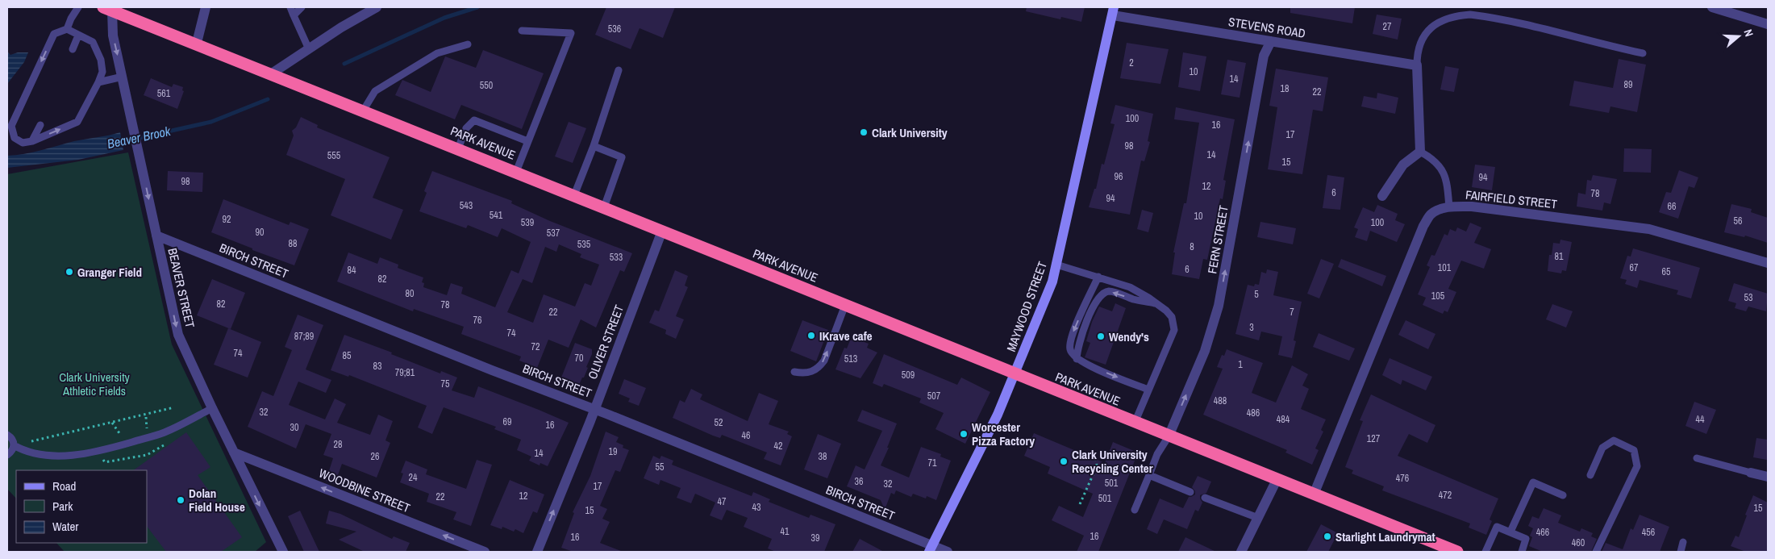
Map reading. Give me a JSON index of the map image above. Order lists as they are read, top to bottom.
{
  "streets": {
    "highway": ["PARK AVENUE"],
    "street": [
      "STEVENS ROAD",
      "FAIRFIELD STREET",
      "FERN STREET",
      "BIRCH STREET",
      "BEAVER STREET",
      "MAYWOOD STREET",
      "OLIVER STREET",
      "WOODBINE STREET"
    ]
  },
  "crossings": [
    ["STEVENS ROAD", "FERN STREET"],
    ["STEVENS ROAD", "MAYWOOD STREET"],
    ["PARK AVENUE", "FAIRFIELD STREET"],
    ["PARK AVENUE", "FERN STREET"],
    ["PARK AVENUE", "BEAVER STREET"],
    ["PARK AVENUE", "MAYWOOD STREET"],
    ["PARK AVENUE", "OLIVER STREET"],
    ["BIRCH STREET", "BEAVER STREET"],
    ["BIRCH STREET", "MAYWOOD STREET"],
    ["BIRCH STREET", "OLIVER STREET"],
    ["BEAVER STREET", "WOODBINE STREET"]
  ],
  "one_way": [
    "FERN STREET",
    "BEAVER STREET",
    "OLIVER STREET",
    "WOODBINE STREET"
  ],
  "water": ["Beaver Brook"],
  "parks": ["Clark University Athletic Fields"],
  "places": [
    "Clark University",
    "Granger Field",
    "IKrave cafe",
    "Wendy's",
    "Worcester Pizza Factory",
    "Clark University Recycling Center",
    "Dolan Field House",
    "Starlight Laundrymat"
  ],
  "house_numbers": [
    "27",
    "536",
    "2",
    "10",
    "14",
    "89",
    "550",
    "18",
    "22",
    "561",
    "100",
    "16",
    "17",
    "98",
    "14",
    "555",
    "15",
    "96",
    "94",
    "98",
    "12",
    "6",
    "78",
    "94",
    "543",
    "66",
    "541",
    "10",
    "92",
    "56",
    "539",
    "100",
    "90",
    "537",
    "88",
    "535",
    "8",
    "81",
    "533",
    "101",
    "67",
    "6",
    "84",
    "65",
    "82",
    "80",
    "5",
    "105",
    "53",
    "82",
    "78",
    "22",
    "7",
    "76",
    "3",
    "74",
    "87;89",
    "72",
    "74",
    "85",
    "70",
    "513",
    "1",
    "83",
    "79;81",
    "509",
    "75",
    "507",
    "488",
    "32",
    "486",
    "484",
    "44",
    "69",
    "52",
    "16",
    "30",
    "46",
    "127",
    "28",
    "42",
    "19",
    "14",
    "26",
    "38",
    "71",
    "55",
    "24",
    "476",
    "36",
    "501",
    "32",
    "17",
    "472",
    "12",
    "22",
    "501",
    "47",
    "43",
    "15",
    "15",
    "41",
    "466",
    "456",
    "16",
    "16",
    "39",
    "460"
  ],
  "legend": ["Road", "Park", "Water"],
  "north": "right"
}
